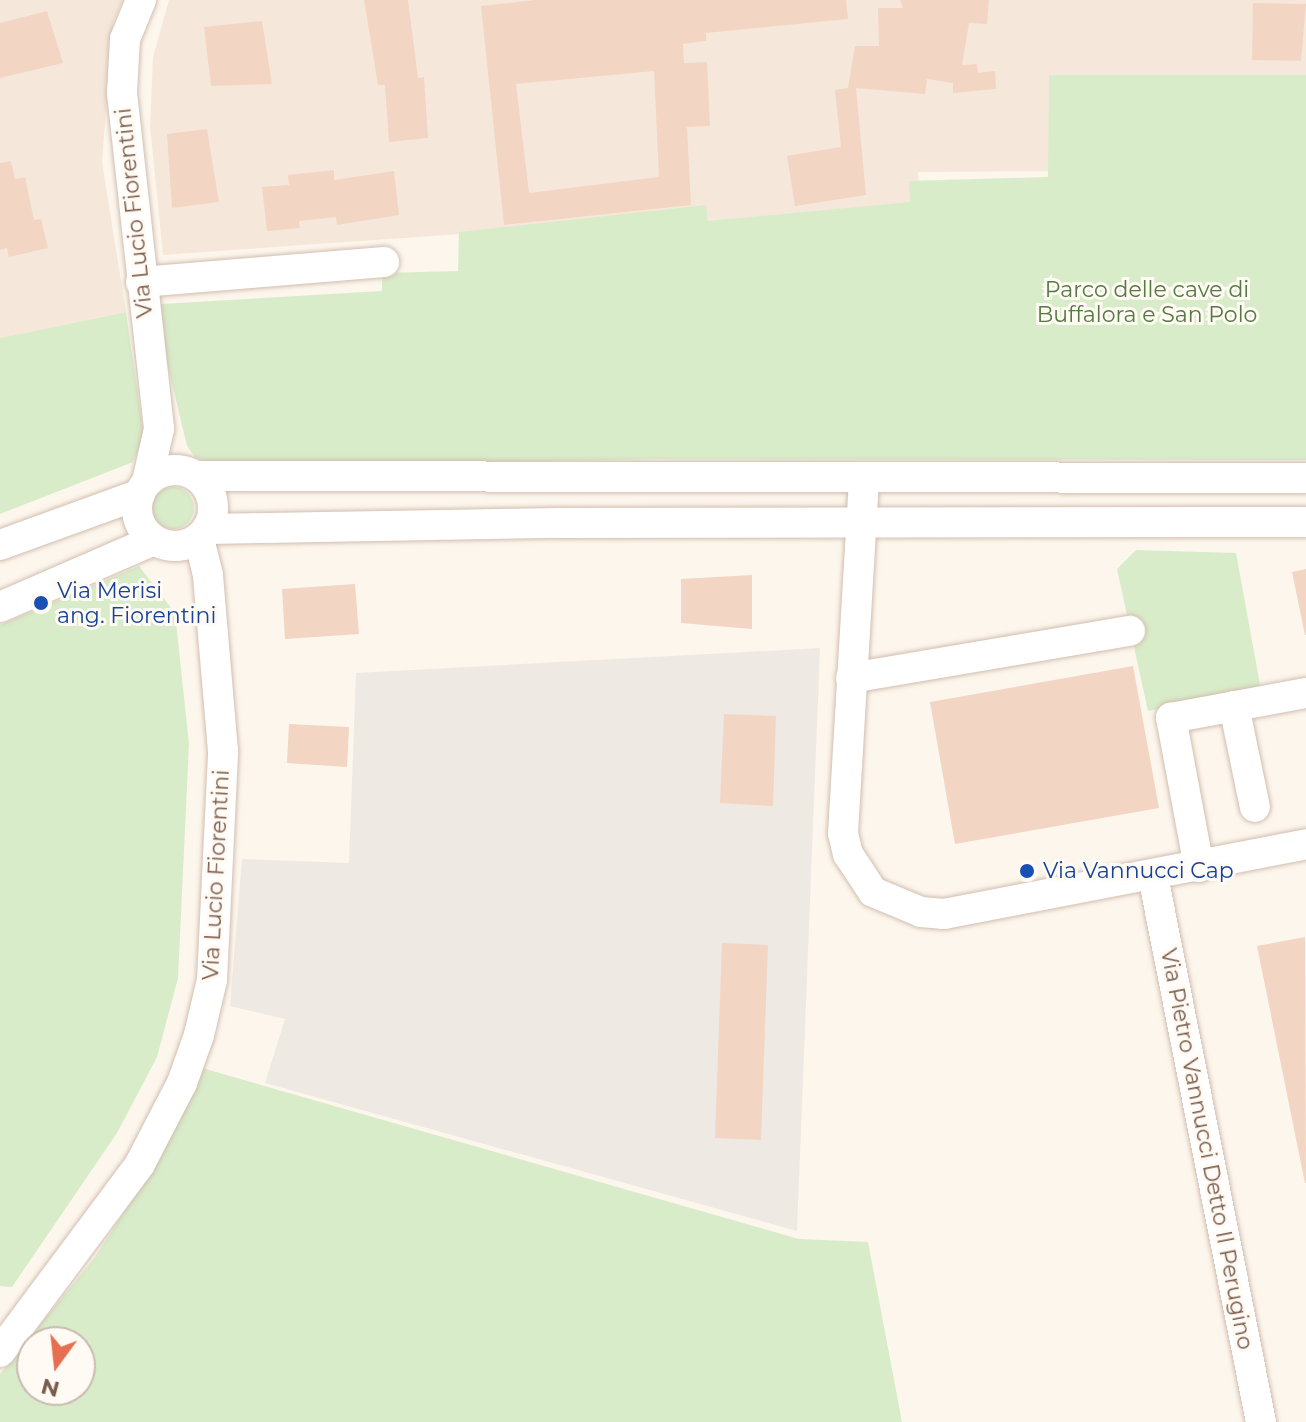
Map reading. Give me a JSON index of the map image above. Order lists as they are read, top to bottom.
{
  "streets": {
    "street": ["Via Lucio Fiorentini", "Via Pietro Vannucci Detto Il Perugino"]
  },
  "parks": ["Parco delle cave di Buffalora e San Polo"],
  "places": ["Via Merisi ang. Fiorentini", "Via Vannucci Cap"],
  "north": "bottom"
}
